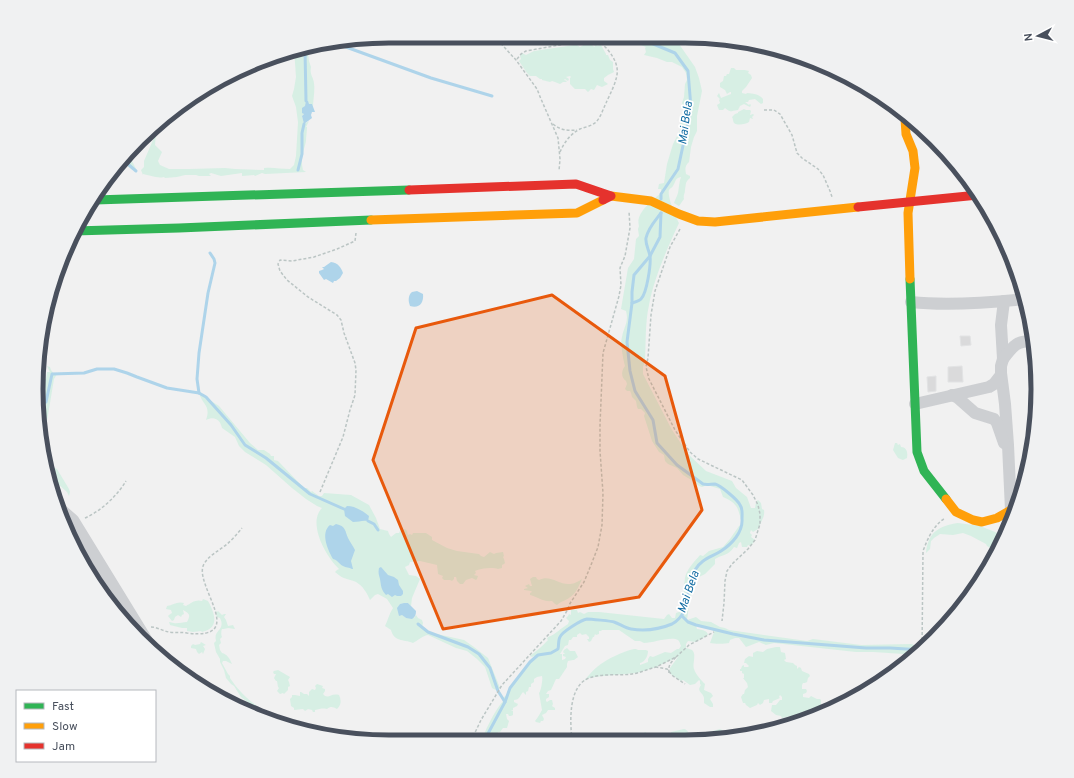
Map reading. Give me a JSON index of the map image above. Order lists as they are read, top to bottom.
{
  "water": ["Mai Bela"],
  "legend": ["Fast", "Slow", "Jam"],
  "north": "left"
}
